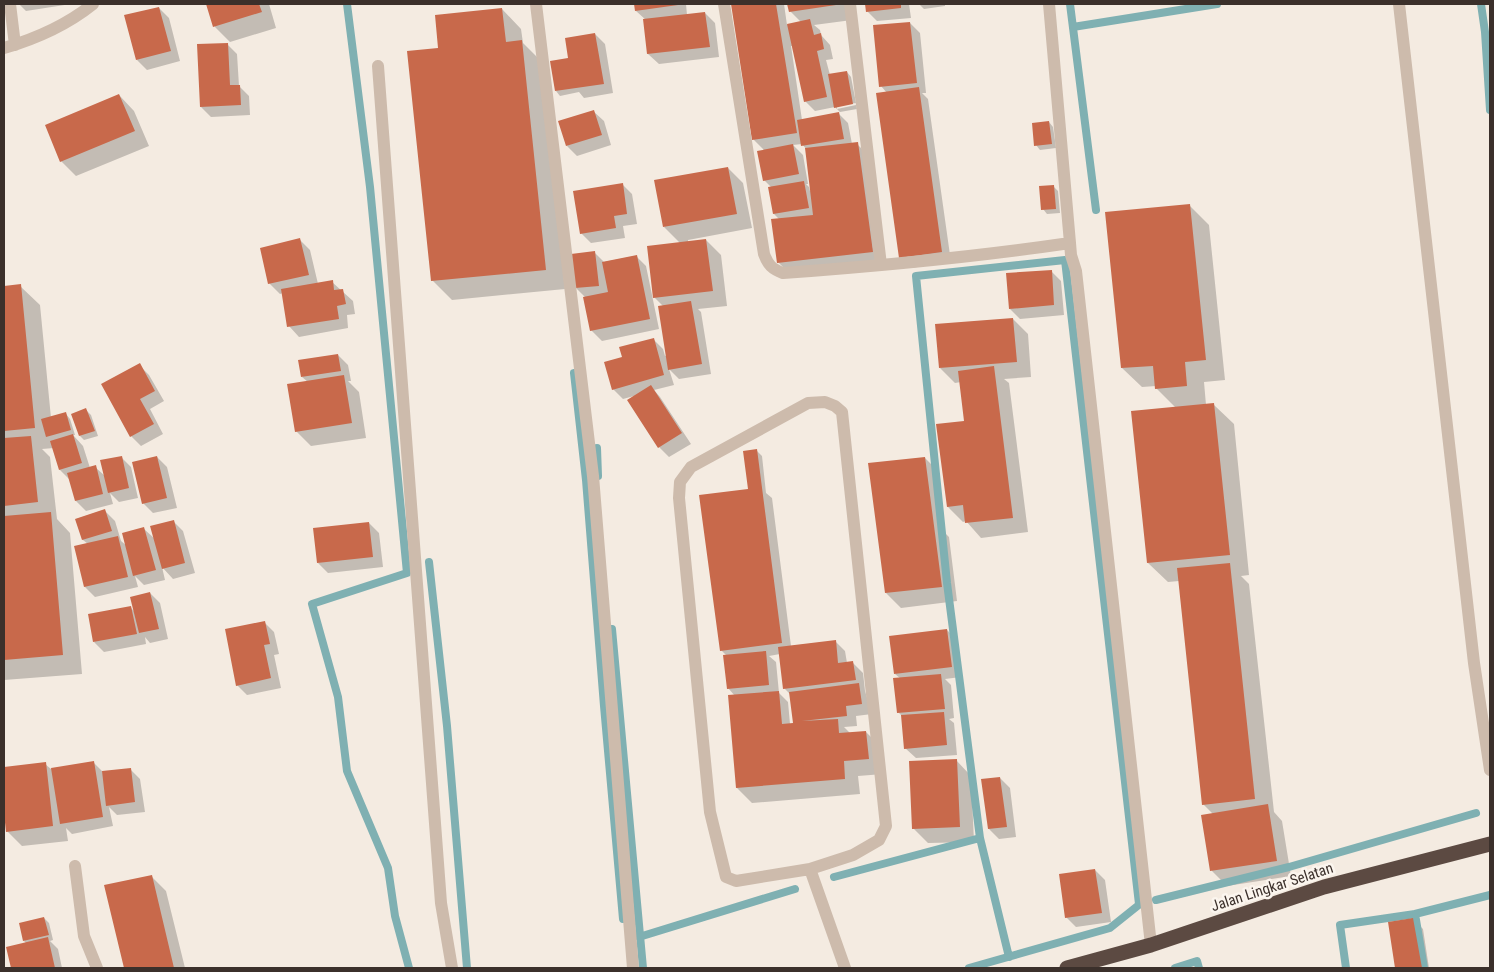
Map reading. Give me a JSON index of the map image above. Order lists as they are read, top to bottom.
{
  "streets": {
    "highway": ["Jalan Lingkar Selatan"]
  }
}
